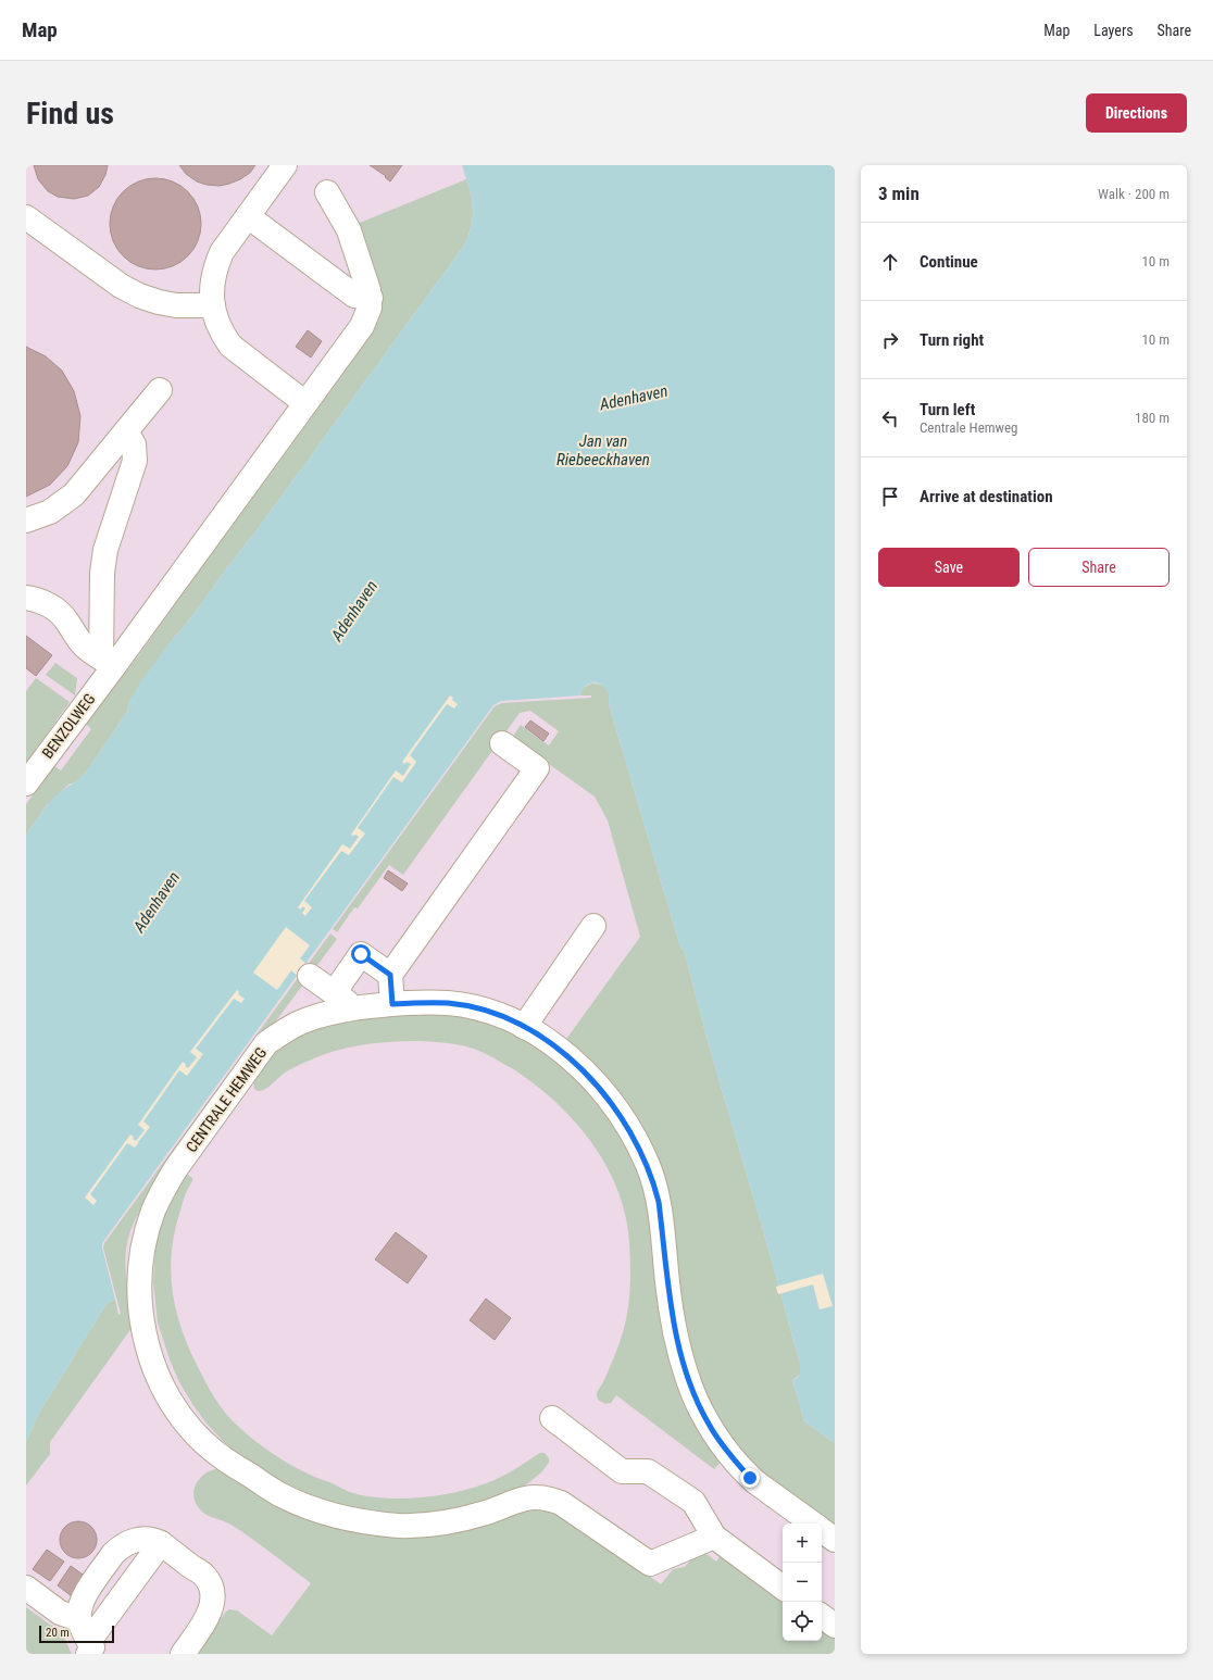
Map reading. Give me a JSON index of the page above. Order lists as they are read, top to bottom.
{
  "streets": {
    "street": ["BENZOLWEG", "CENTRALE HEMWEG"]
  },
  "water": ["Adenhaven", "Jan van Riebeeckhaven"],
  "scale_bar": "20 m",
  "page": {
    "header": "Map",
    "nav": ["Map", "Layers", "Share"],
    "buttons": [
      "Directions",
      ["Save", "Share"]
    ],
    "title": "Find us",
    "heading": ["3 min", "Walk · 200 m"],
    "list": [
      ["Continue", "10 m"],
      ["Turn right", "10 m"],
      ["Turn left", "Centrale Hemweg", "180 m"],
      "Arrive at destination"
    ],
    "map_buttons": ["+", "−"],
    "scale": "20 m"
  }
}
